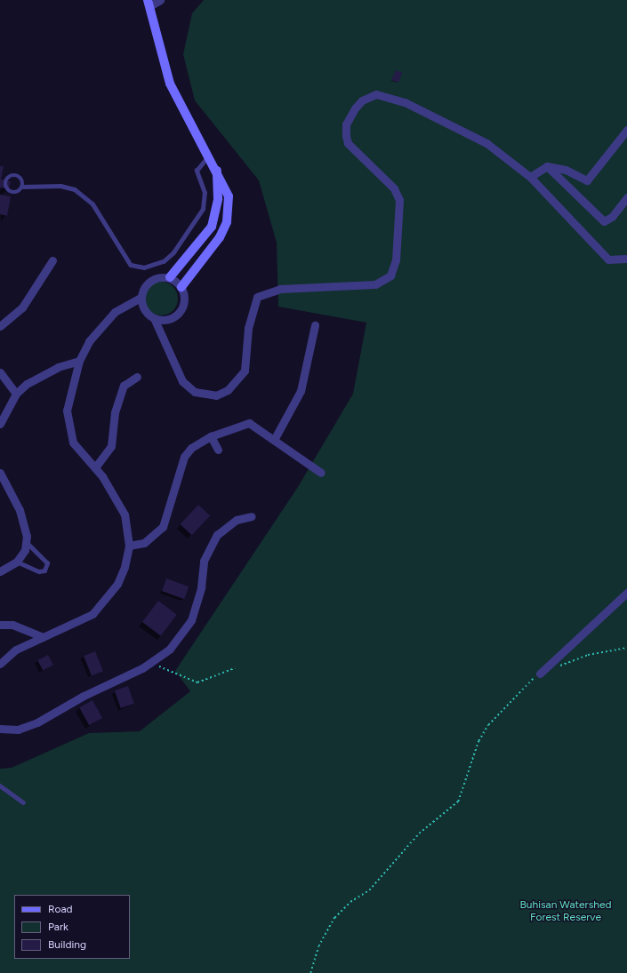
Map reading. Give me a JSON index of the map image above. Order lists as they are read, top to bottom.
{
  "parks": ["Buhisan Watershed Forest Reserve"],
  "legend": ["Road", "Park", "Building"]
}
